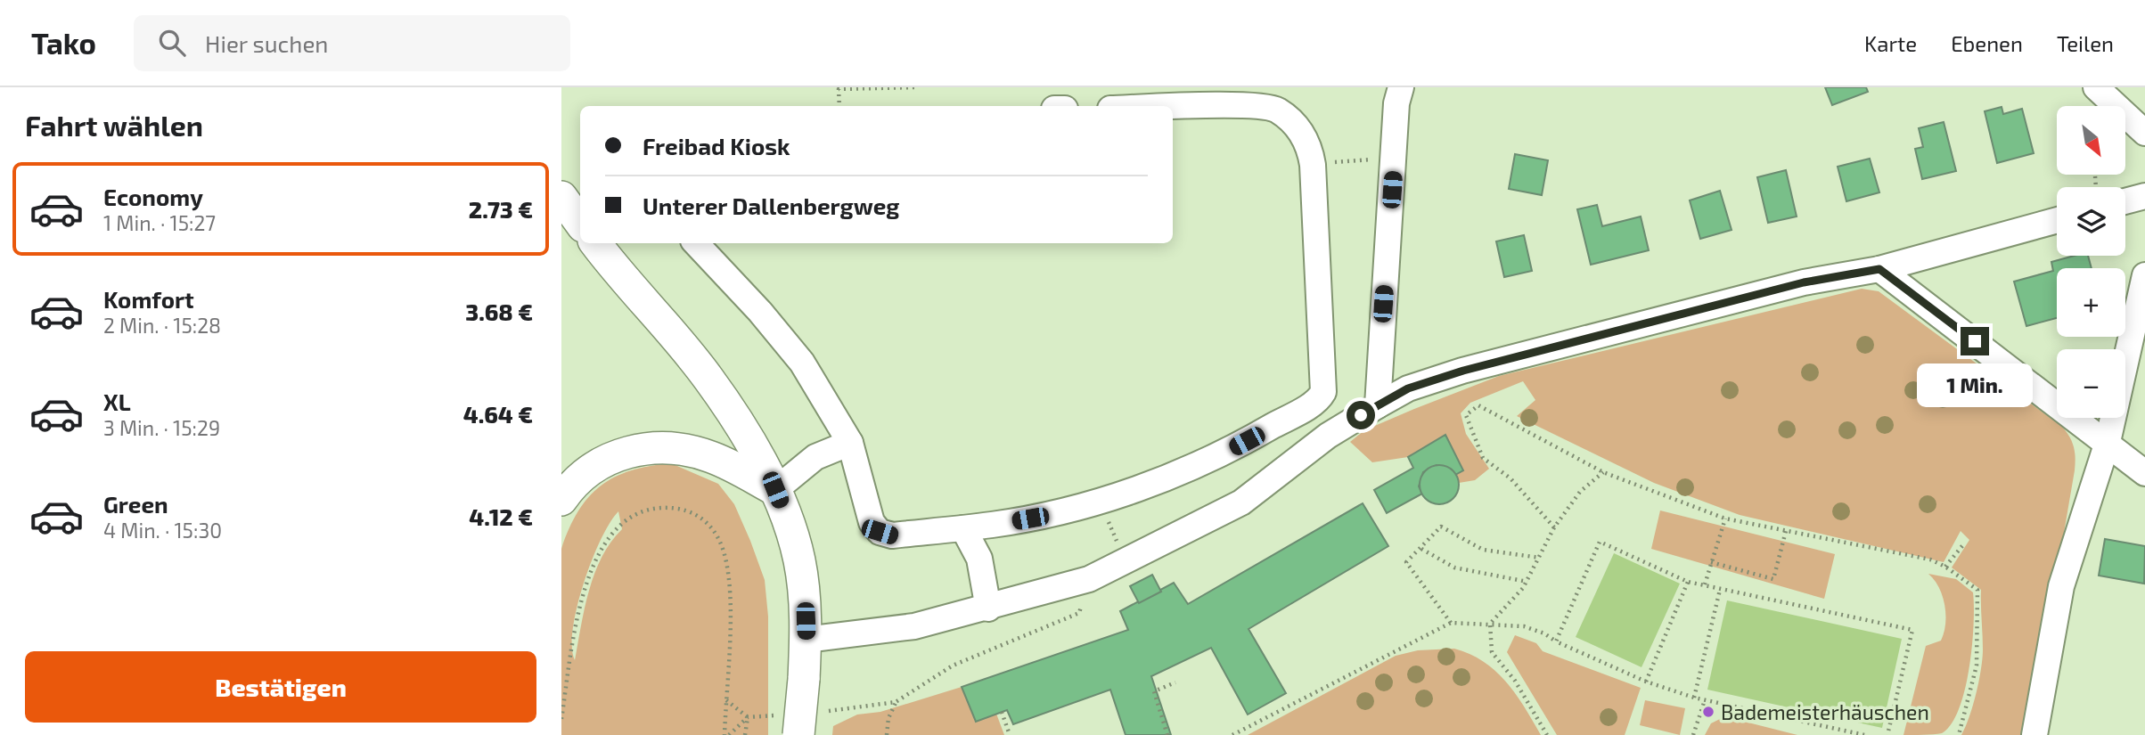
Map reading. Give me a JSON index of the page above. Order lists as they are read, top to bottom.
{
  "places": ["Bademeisterhäuschen"],
  "north": "bottom right",
  "page": {
    "header": "Tako",
    "search": "Hier suchen",
    "nav": ["Karte", "Ebenen", "Teilen"],
    "heading": "Fahrt wählen",
    "map_buttons": ["+", "−"],
    "banner": ["Freibad Kiosk", "Unterer Dallenbergweg"],
    "list": [
      {
        "name": "Economy",
        "note": "1 Min. · 15:27",
        "value": "2.73 €"
      },
      {
        "name": "Komfort",
        "note": "2 Min. · 15:28",
        "value": "3.68 €"
      },
      {
        "name": "XL",
        "note": "3 Min. · 15:29",
        "value": "4.64 €"
      },
      {
        "name": "Green",
        "note": "4 Min. · 15:30",
        "value": "4.12 €"
      }
    ],
    "bubble": "1 Min.",
    "buttons": "Bestätigen"
  }
}
